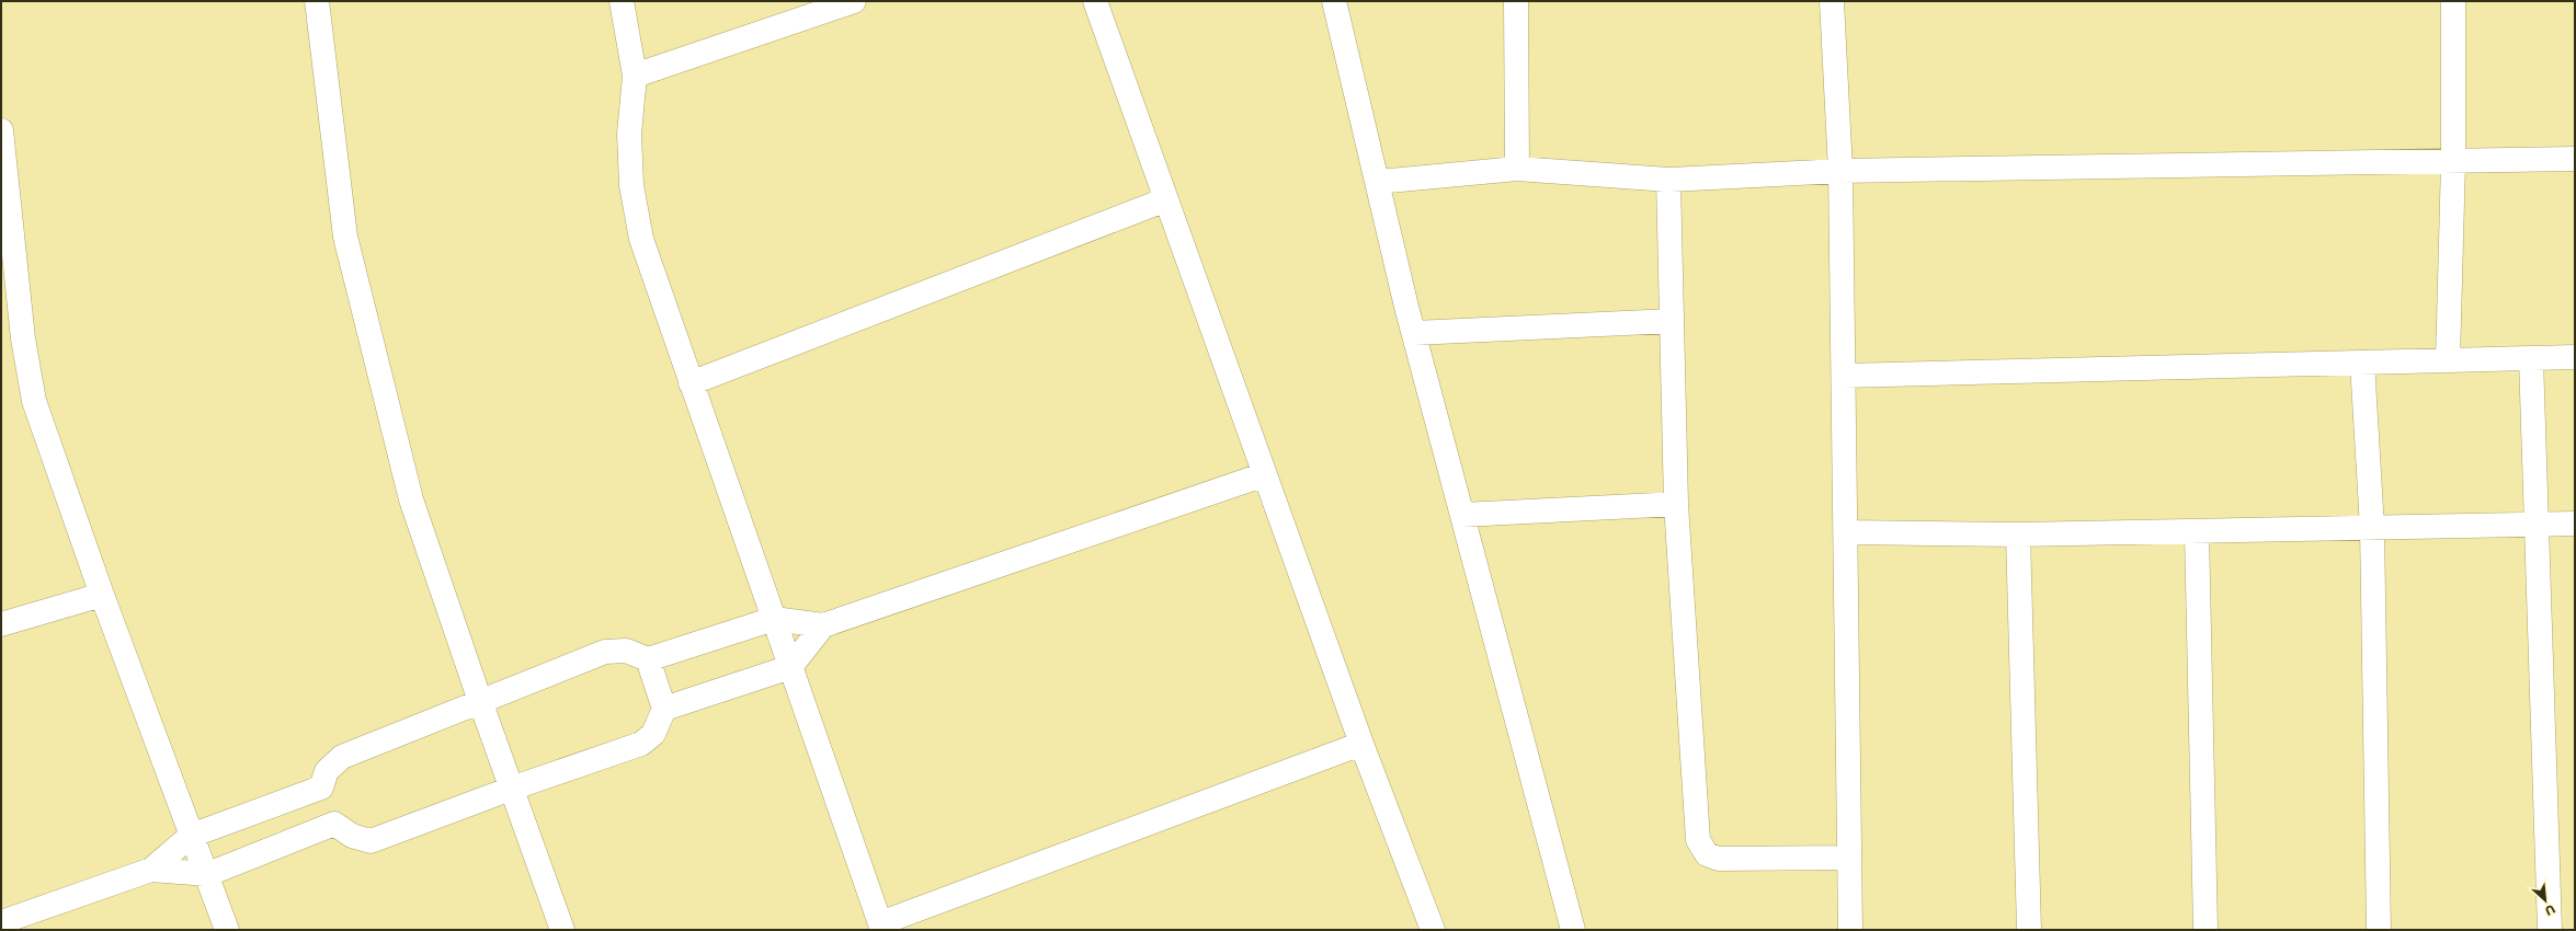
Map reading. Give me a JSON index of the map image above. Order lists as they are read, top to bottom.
{
  "north": "bottom right"
}
